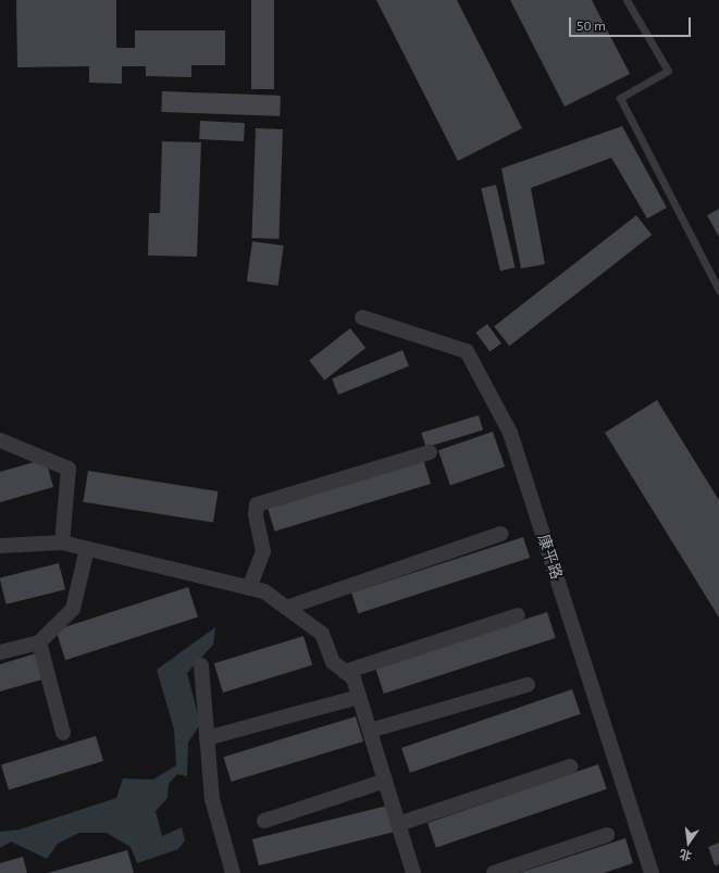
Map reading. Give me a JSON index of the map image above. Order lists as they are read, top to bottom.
{
  "streets": {
    "street": ["康平路"]
  },
  "scale_bar": "50 m",
  "north": "bottom"
}
